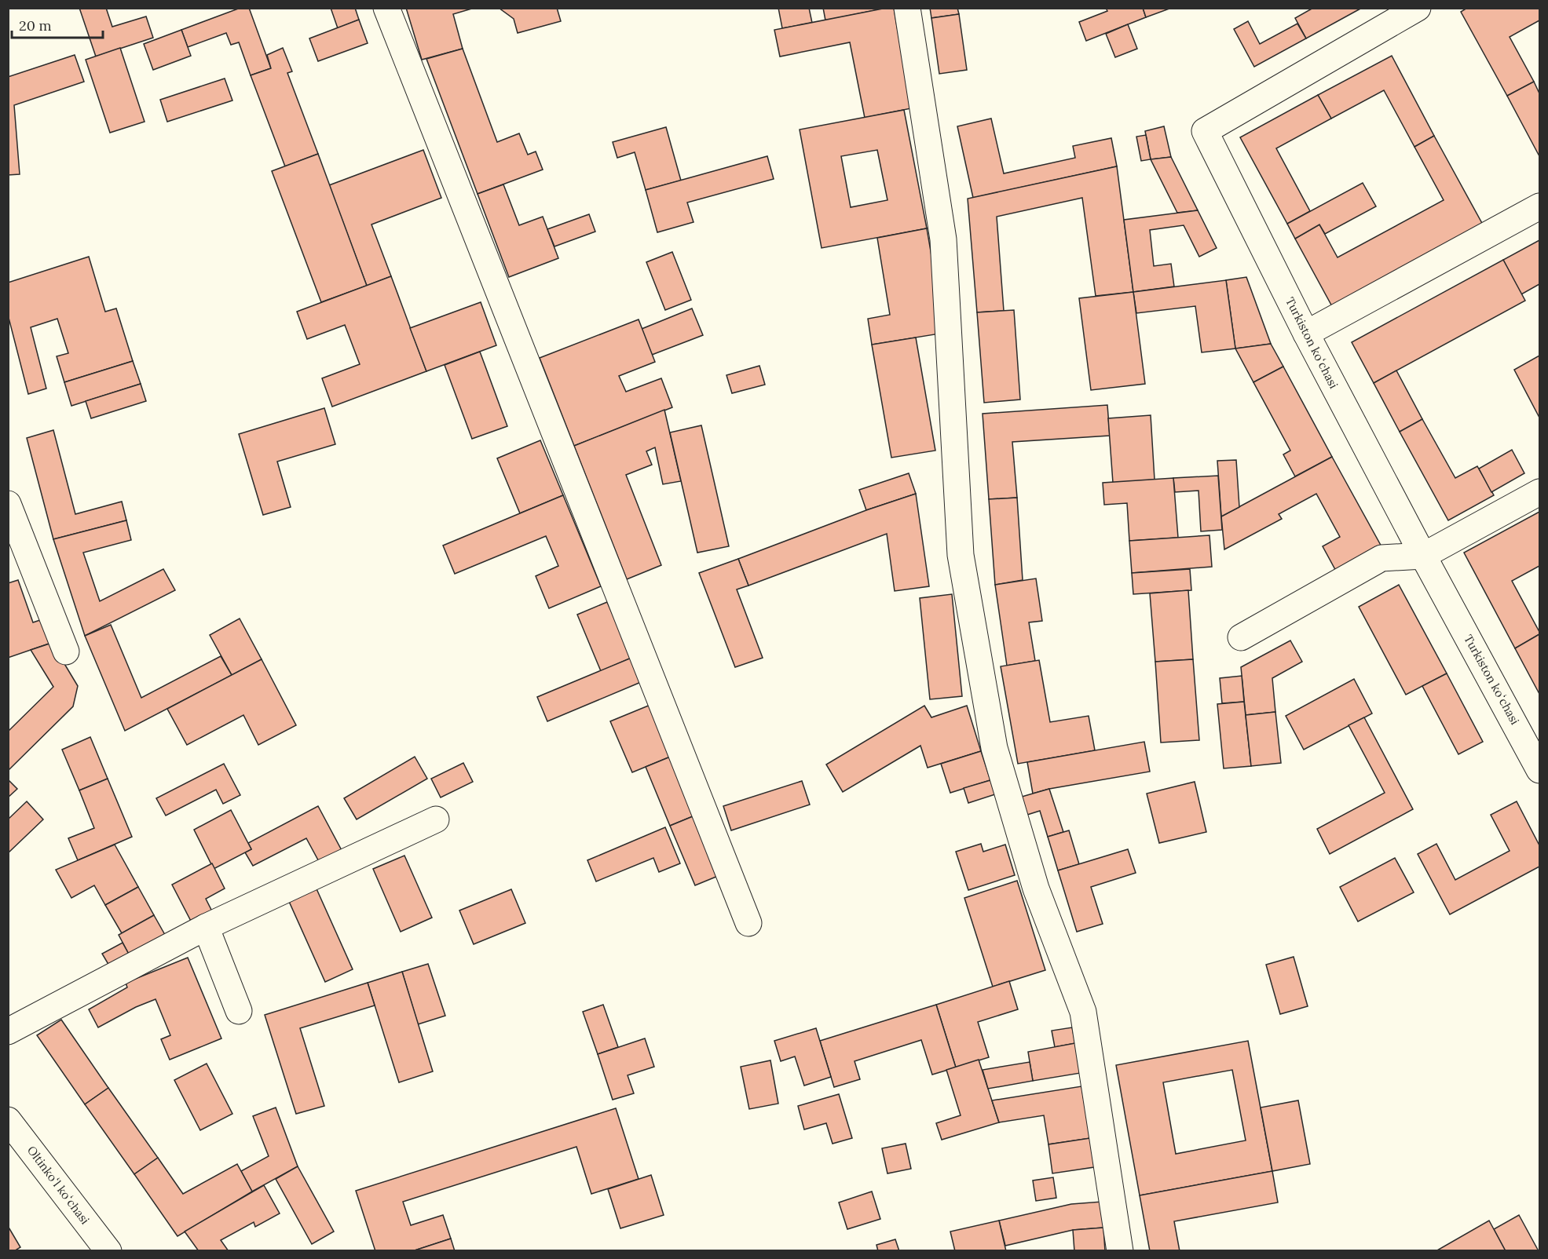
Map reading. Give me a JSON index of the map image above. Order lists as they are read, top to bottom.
{
  "streets": {
    "street": ["Turkiston koʻchasi", "Oltinkoʻl koʻchasi"]
  },
  "scale_bar": "20 m"
}
